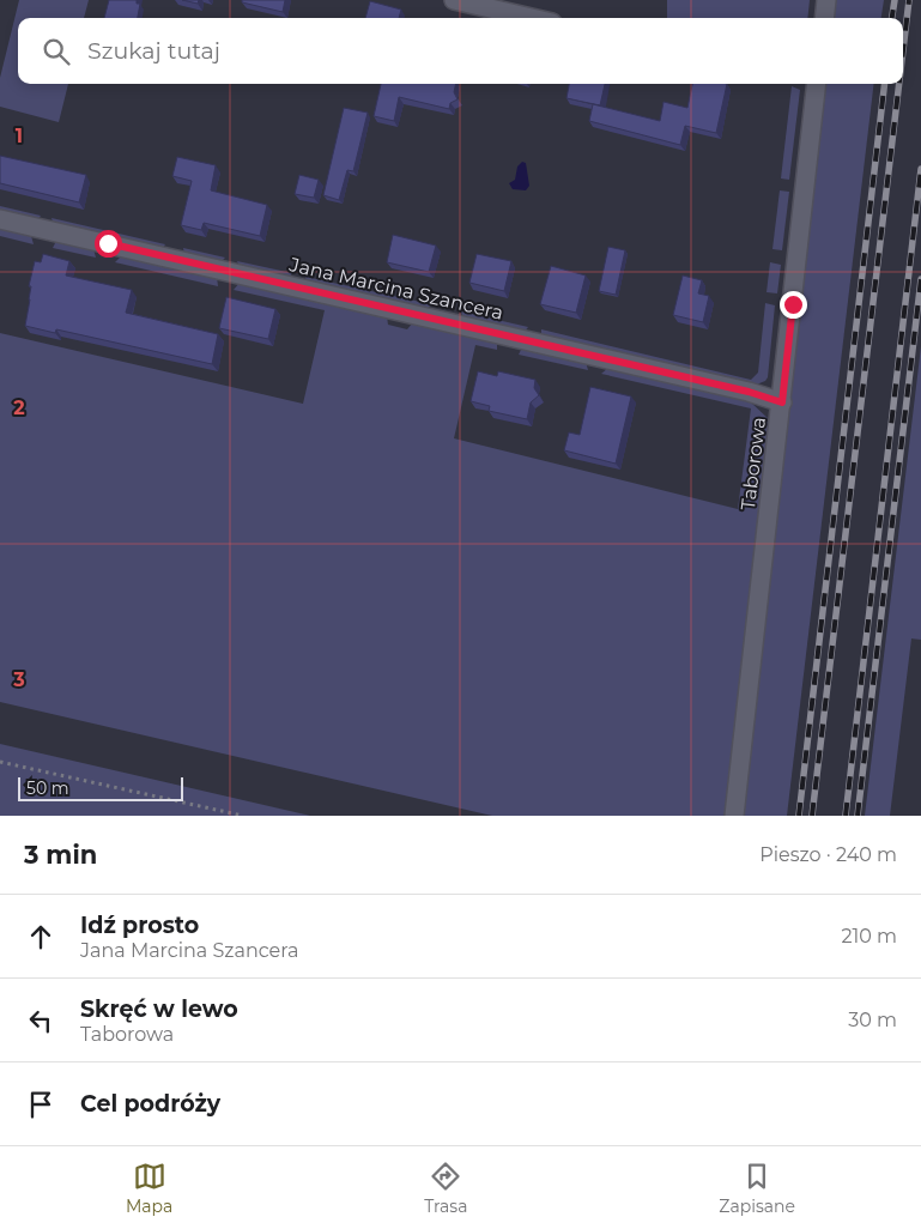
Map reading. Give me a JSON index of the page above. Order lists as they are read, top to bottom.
{
  "streets": {
    "street": ["Jana Marcina Szancera", "Taborowa"]
  },
  "crossings": [
    ["Jana Marcina Szancera", "Taborowa"]
  ],
  "scale_bar": "50 m",
  "page": {
    "search": "Szukaj tutaj",
    "scale": "50 m",
    "heading": ["3 min", "Pieszo · 240 m"],
    "list": [
      ["Idź prosto", "Jana Marcina Szancera", "210 m"],
      ["Skręć w lewo", "Taborowa", "30 m"],
      "Cel podróży"
    ],
    "nav": ["Mapa", "Trasa", "Zapisane"]
  },
  "grid": {
    "rows": ["1", "2", "3"]
  }
}
